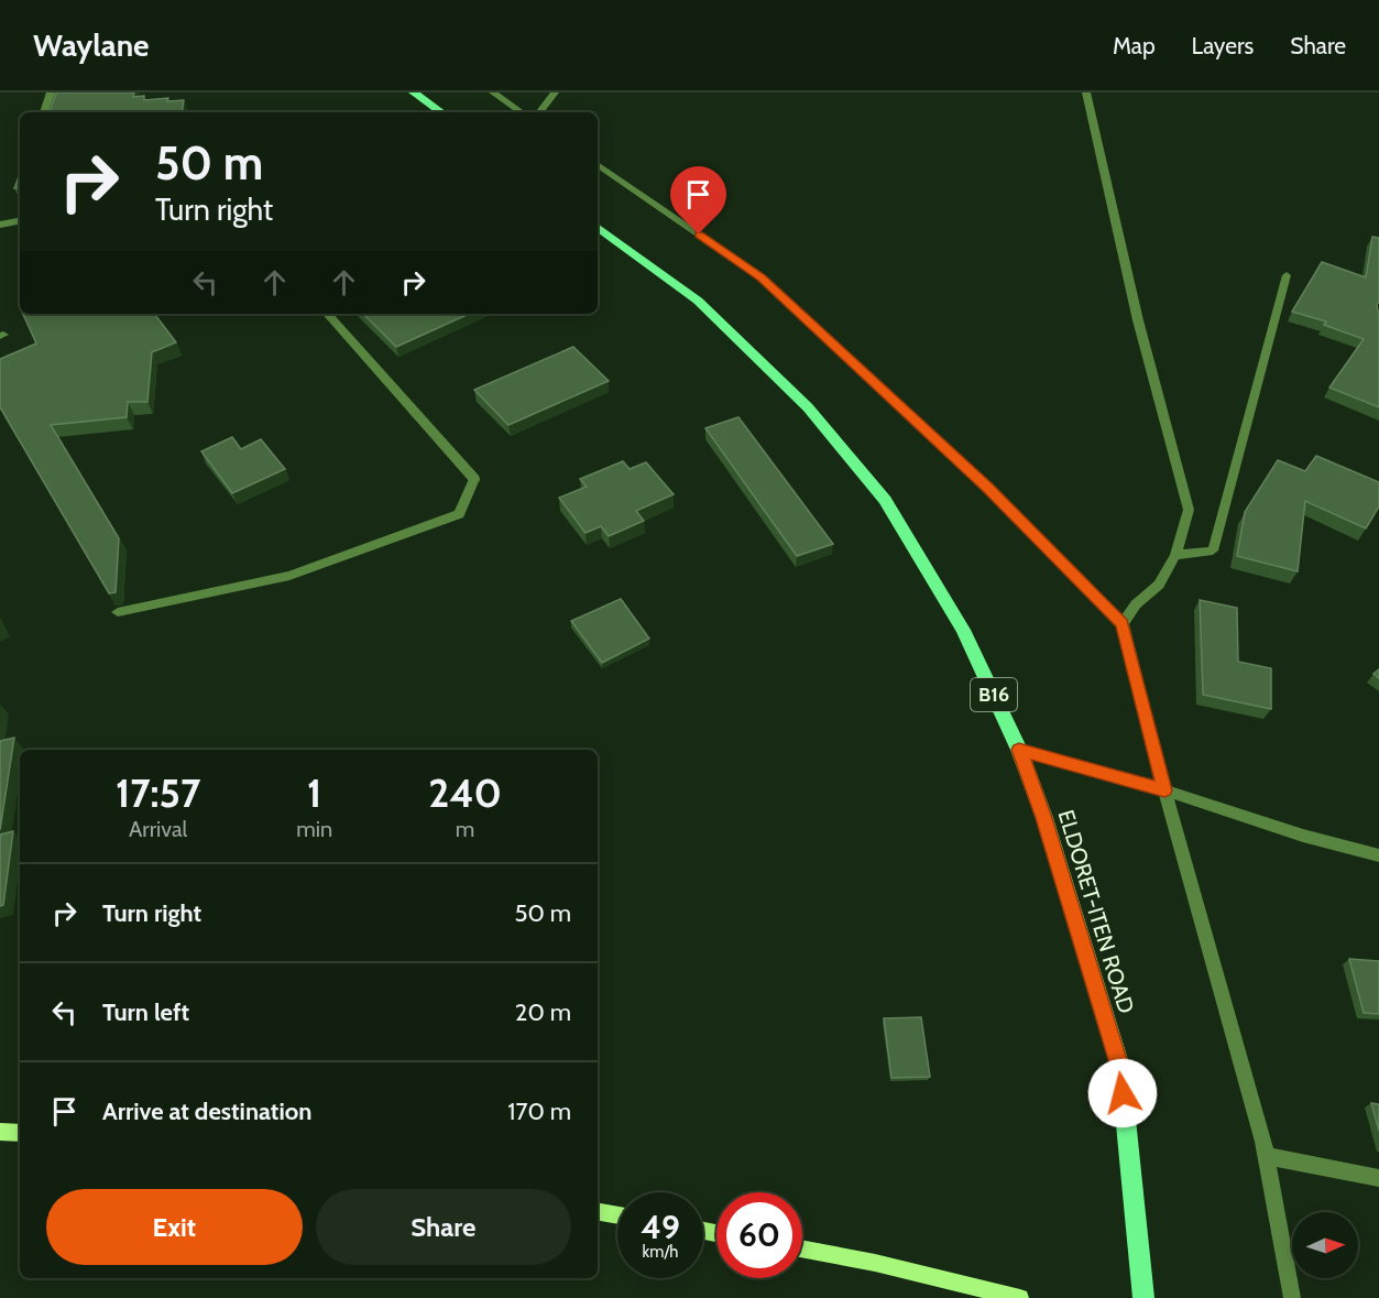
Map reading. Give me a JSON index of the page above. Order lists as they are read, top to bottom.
{
  "streets": {
    "main road": ["B16", "ELDORET-ITEN ROAD"]
  },
  "north": "right",
  "page": {
    "header": "Waylane",
    "nav": ["Map", "Layers", "Share"],
    "turn": ["50 m", "Turn right"],
    "eta": [
      "17:57",
      "Arrival",
      "1",
      "min",
      "240",
      "m"
    ],
    "list": [
      {
        "name": "Turn right",
        "value": "50 m"
      },
      {
        "name": "Turn left",
        "value": "20 m"
      },
      {
        "name": "Arrive at destination",
        "value": "170 m"
      }
    ],
    "buttons": ["Exit", "Share"],
    "speed": "49 km/h",
    "limit": "60"
  }
}
